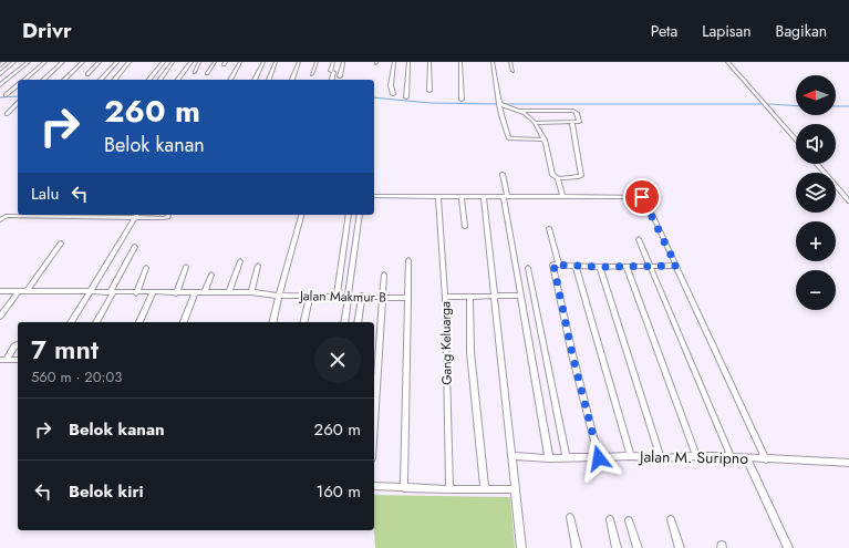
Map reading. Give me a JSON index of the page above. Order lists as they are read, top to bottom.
{
  "streets": {
    "street": ["Jalan Makmur B", "Gang Keluarga", "Jalan M. Suripno"]
  },
  "north": "left",
  "page": {
    "header": "Drivr",
    "nav": ["Peta", "Lapisan", "Bagikan"],
    "map_buttons": ["+", "−"],
    "turn": ["260 m", "Belok kanan"],
    "then": "Lalu",
    "heading": ["7 mnt", "560 m · 20:03"],
    "list": [
      {
        "name": "Belok kanan",
        "value": "260 m"
      },
      {
        "name": "Belok kiri",
        "value": "160 m"
      }
    ]
  }
}
